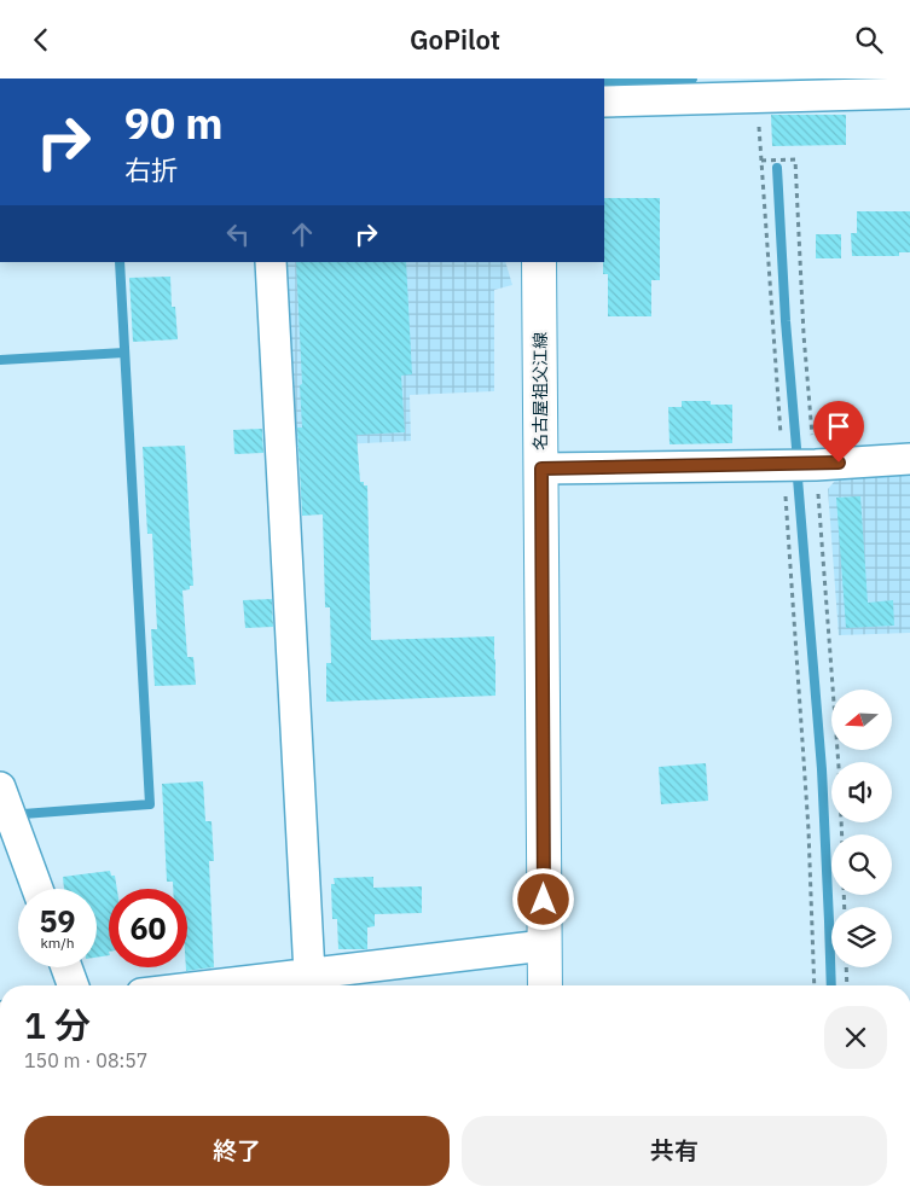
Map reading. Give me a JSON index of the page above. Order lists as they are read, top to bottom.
{
  "streets": {
    "main road": ["名古屋祖父江線"]
  },
  "north": "left",
  "page": {
    "header": "GoPilot",
    "turn": ["90 m", "右折"],
    "speed": "59 km/h",
    "limit": "60",
    "heading": ["1 分", "150 m · 08:57"],
    "buttons": ["終了", "共有"]
  }
}
